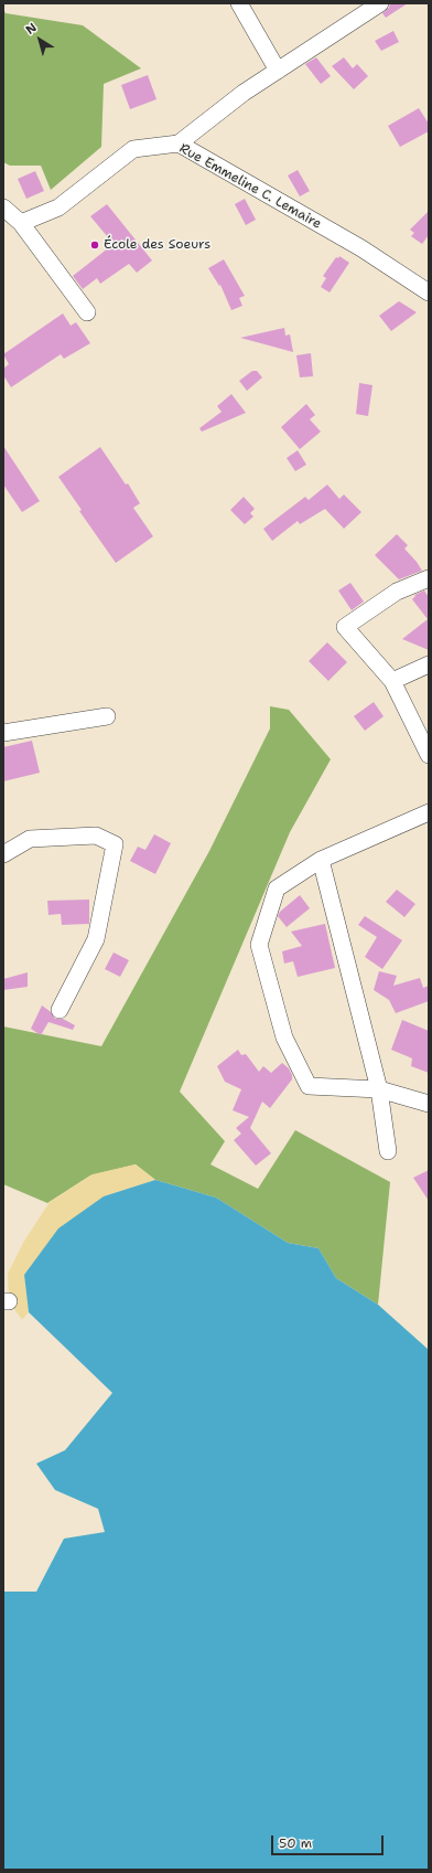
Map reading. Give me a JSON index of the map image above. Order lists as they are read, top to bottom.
{
  "streets": {
    "street": ["Rue Emmeline C. Lemaire"]
  },
  "places": ["École des Soeurs"],
  "scale_bar": "50 m",
  "north": "top left"
}
